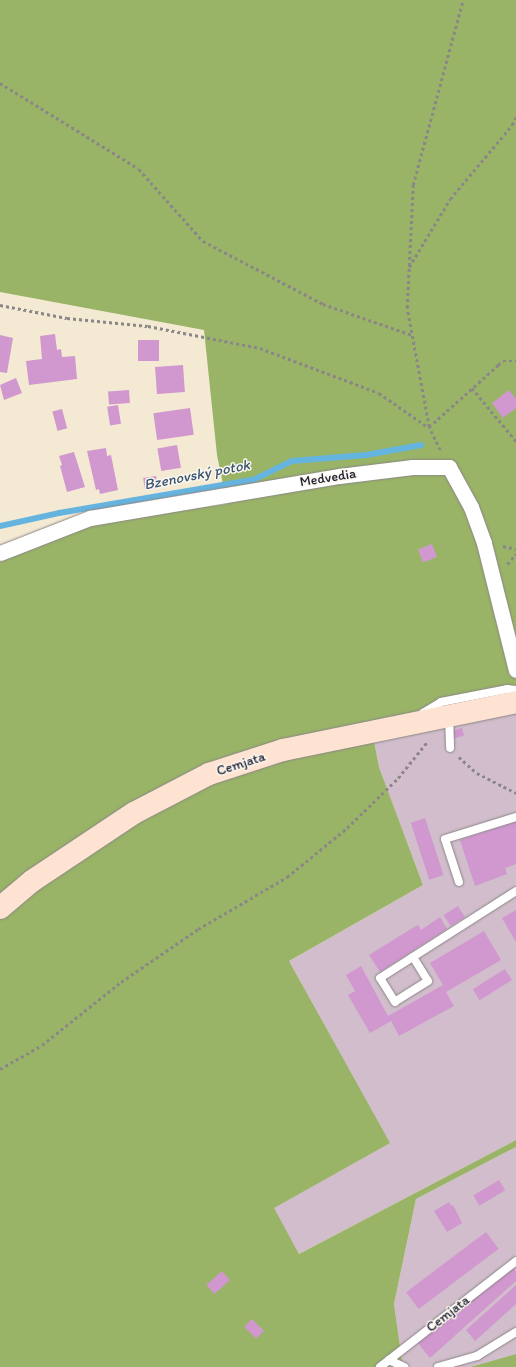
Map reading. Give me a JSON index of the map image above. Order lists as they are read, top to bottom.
{
  "streets": {
    "main road": ["Cemjata"],
    "street": ["Medvedia"]
  },
  "water": ["Bzenovský potok"]
}
